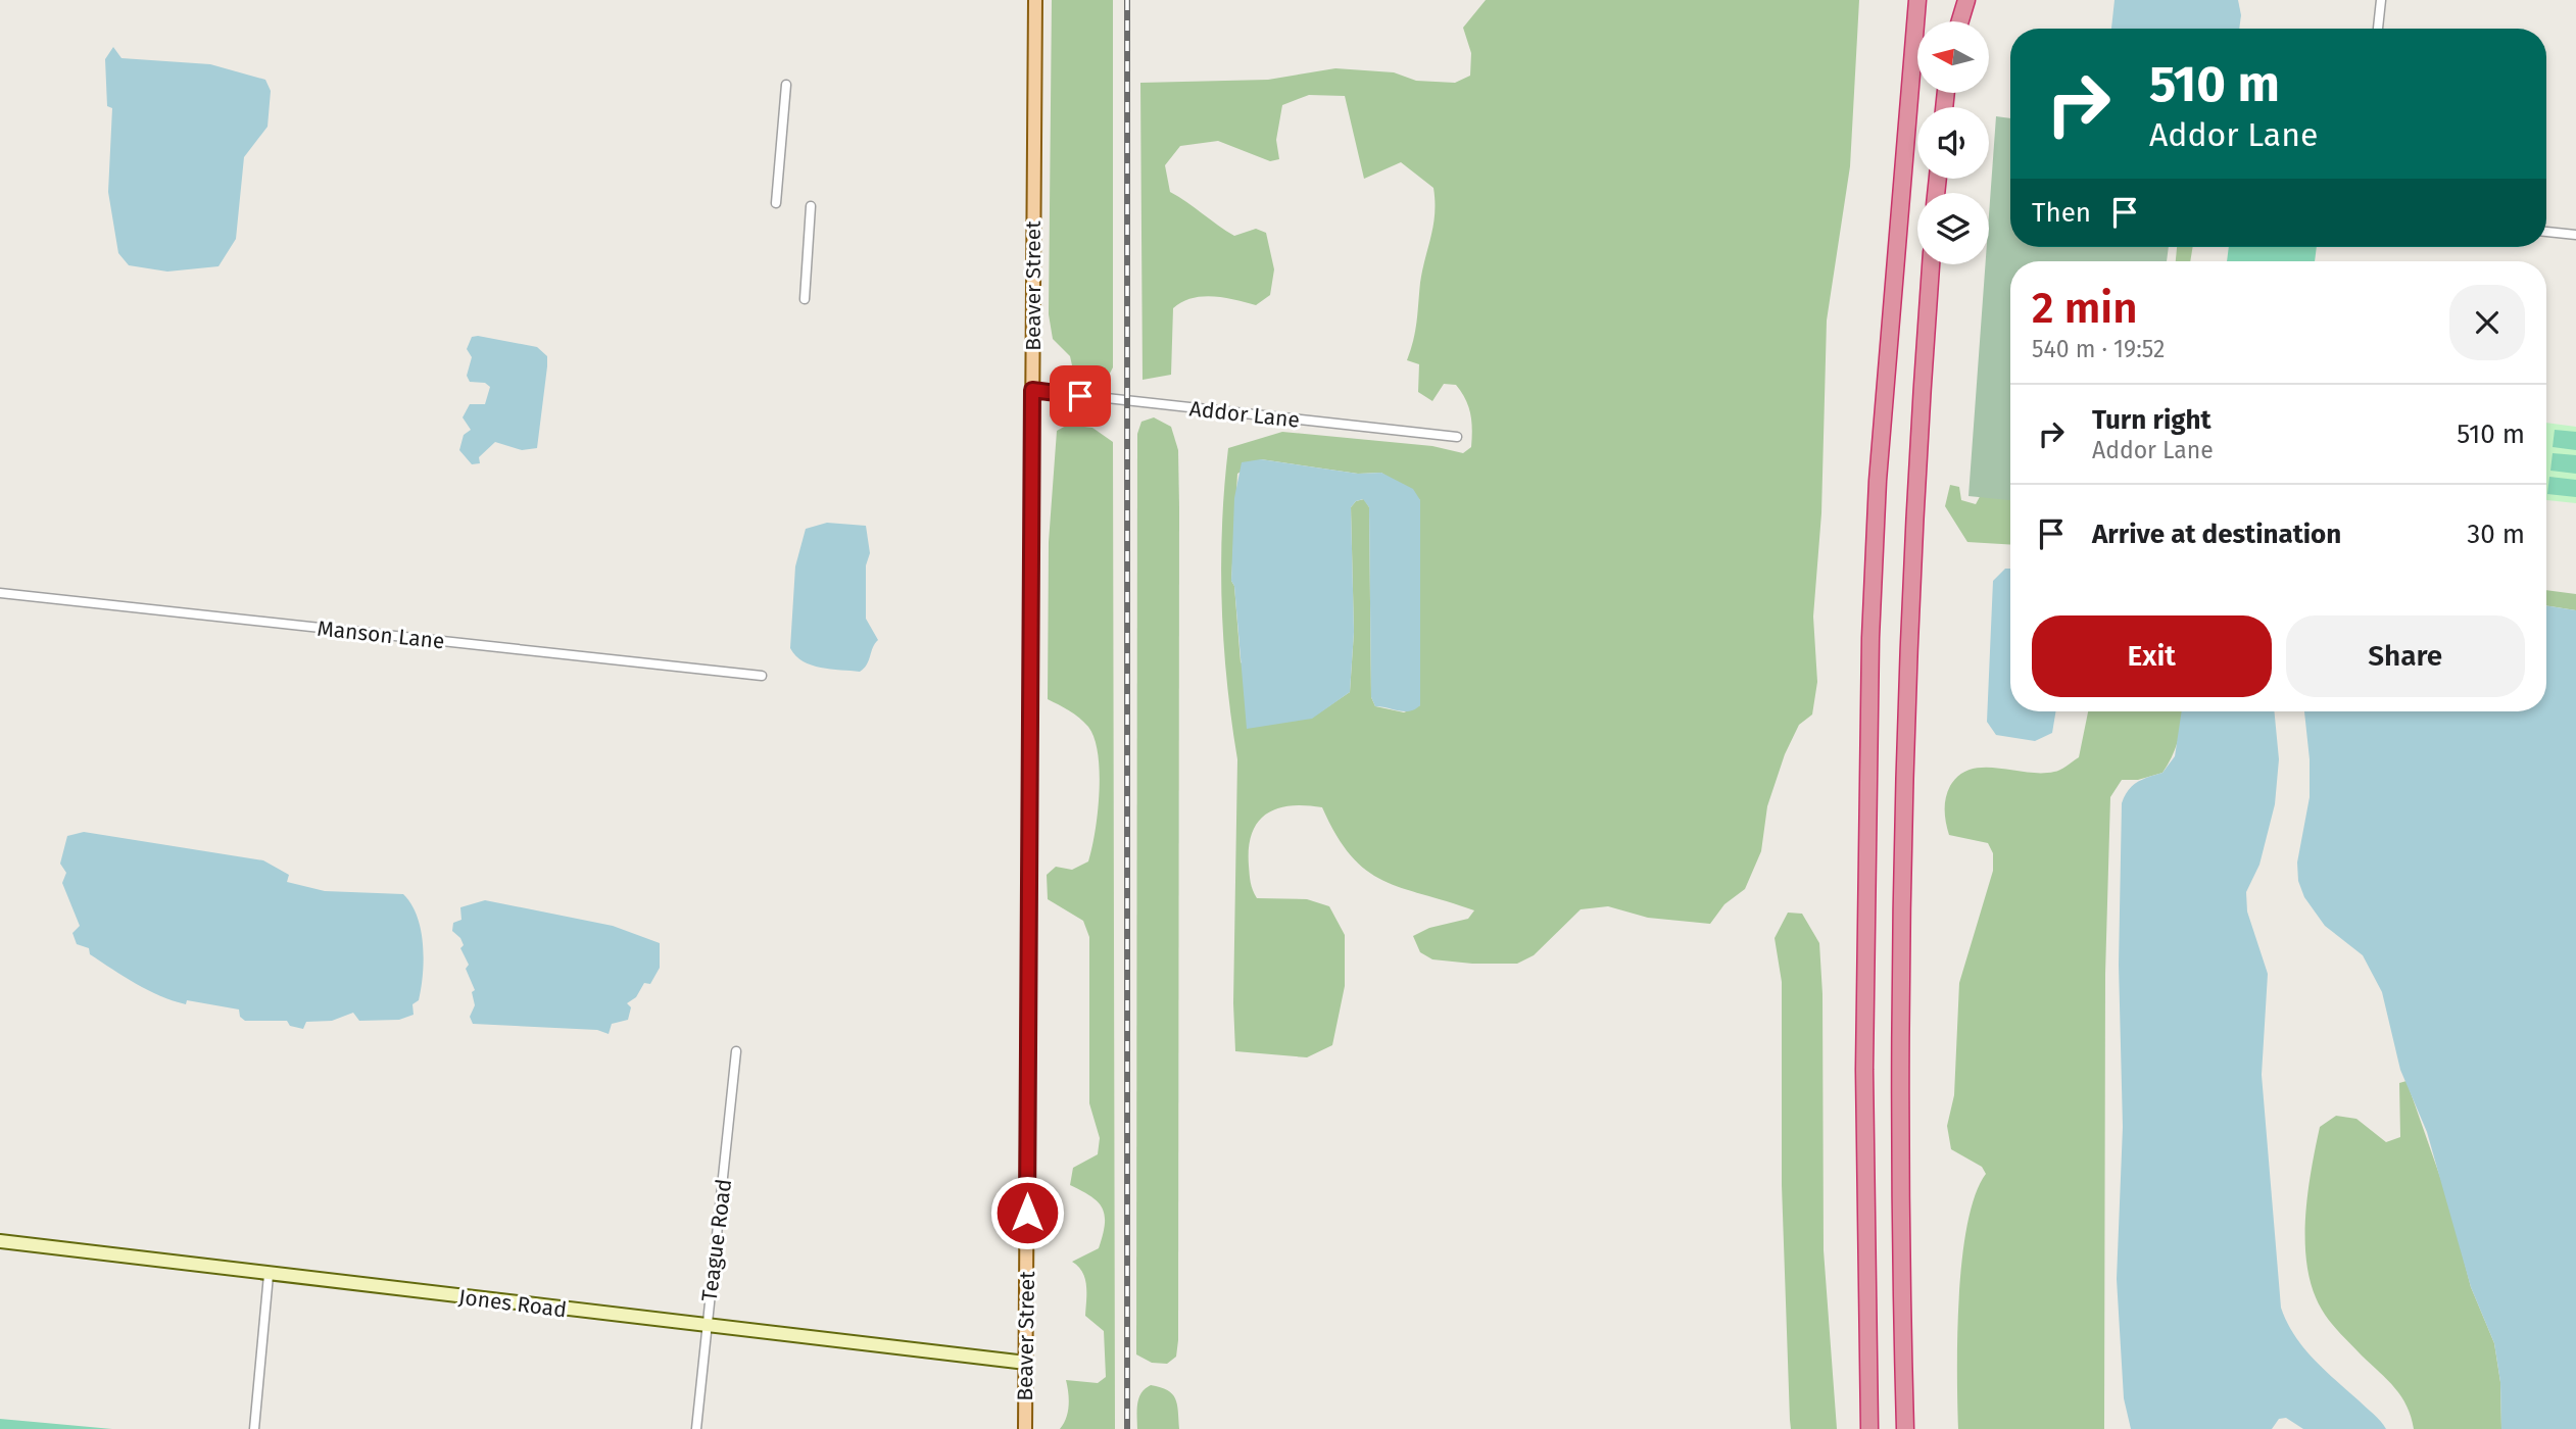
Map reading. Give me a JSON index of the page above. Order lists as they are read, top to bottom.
{
  "streets": {
    "main road": ["Beaver Street"],
    "street": [
      "Addor Lane",
      "Manson Lane",
      "Teague Road",
      "Jones Road"
    ]
  },
  "crossings": [
    ["Beaver Street", "Addor Lane"],
    ["Beaver Street", "Jones Road"],
    ["Teague Road", "Jones Road"]
  ],
  "north": "left",
  "page": {
    "turn": ["510 m", "Addor Lane"],
    "then": "Then",
    "heading": ["2 min", "540 m · 19:52"],
    "list": [
      {
        "name": "Turn right",
        "note": "Addor Lane",
        "value": "510 m"
      },
      {
        "name": "Arrive at destination",
        "value": "30 m"
      }
    ],
    "buttons": ["Exit", "Share"]
  }
}
